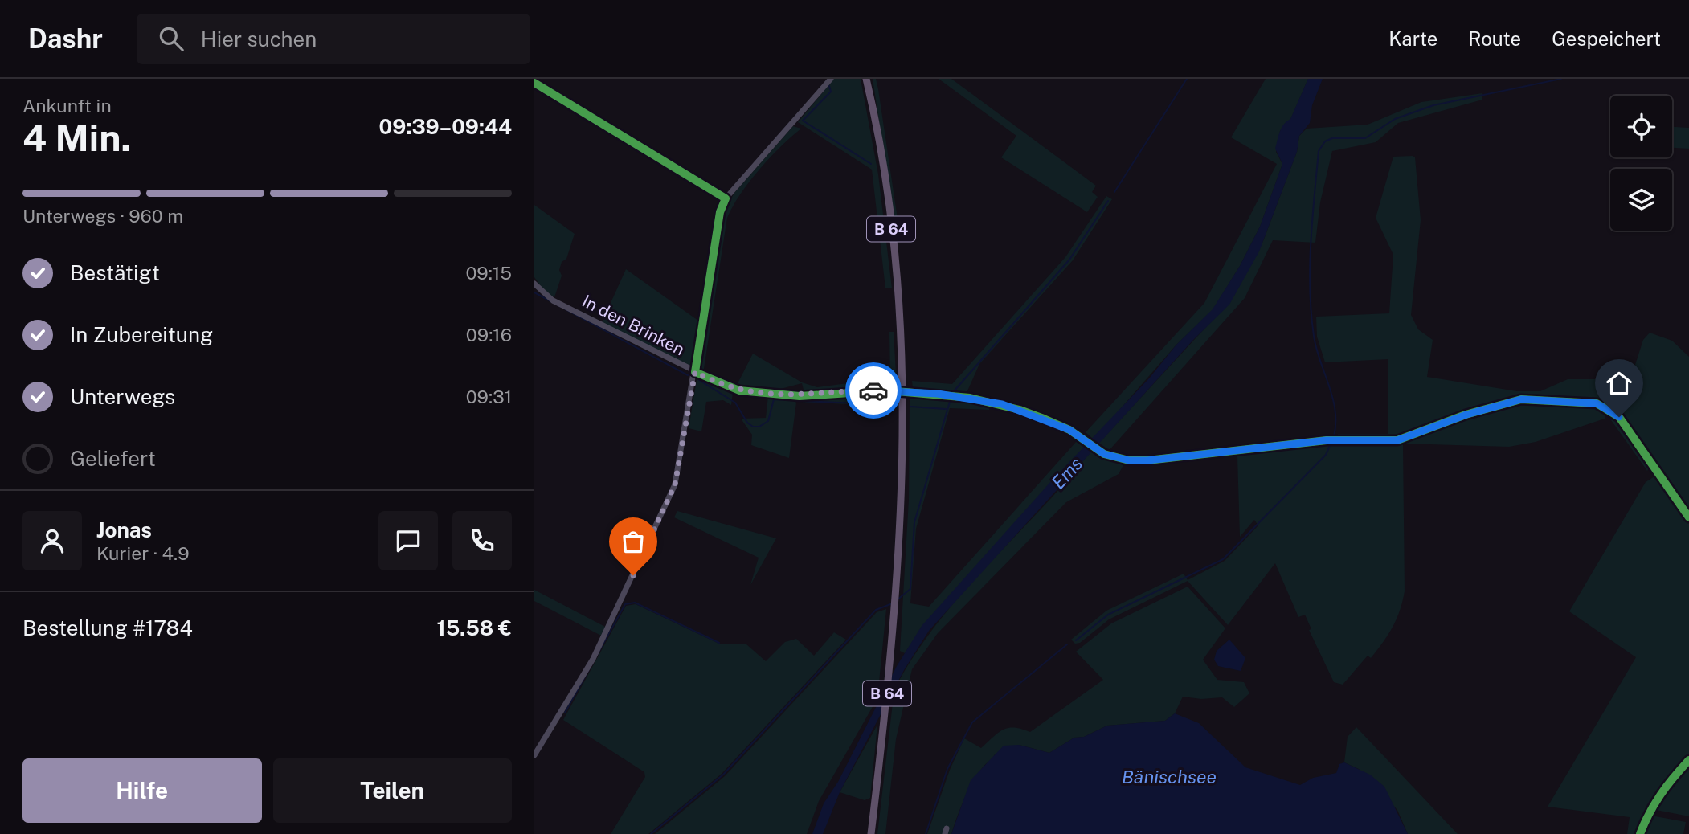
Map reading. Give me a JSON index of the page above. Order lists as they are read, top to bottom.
{
  "streets": {
    "main road": ["B 64"],
    "street": ["In den Brinken"]
  },
  "water": ["Ems", "Bänischsee"],
  "page": {
    "header": "Dashr",
    "search": "Hier suchen",
    "nav": ["Karte", "Route", "Gespeichert"],
    "heading": ["4 Min.", "Ankunft in", "09:39–09:44"],
    "panel": [
      "Jonas",
      "Kurier · 4.9",
      "Bestellung #1784",
      "15.58 €"
    ],
    "bar": "Unterwegs · 960 m",
    "list": [
      ["Bestätigt", "09:15"],
      ["In Zubereitung", "09:16"],
      ["Unterwegs", "09:31"],
      "Geliefert"
    ],
    "buttons": ["Hilfe", "Teilen"]
  }
}
